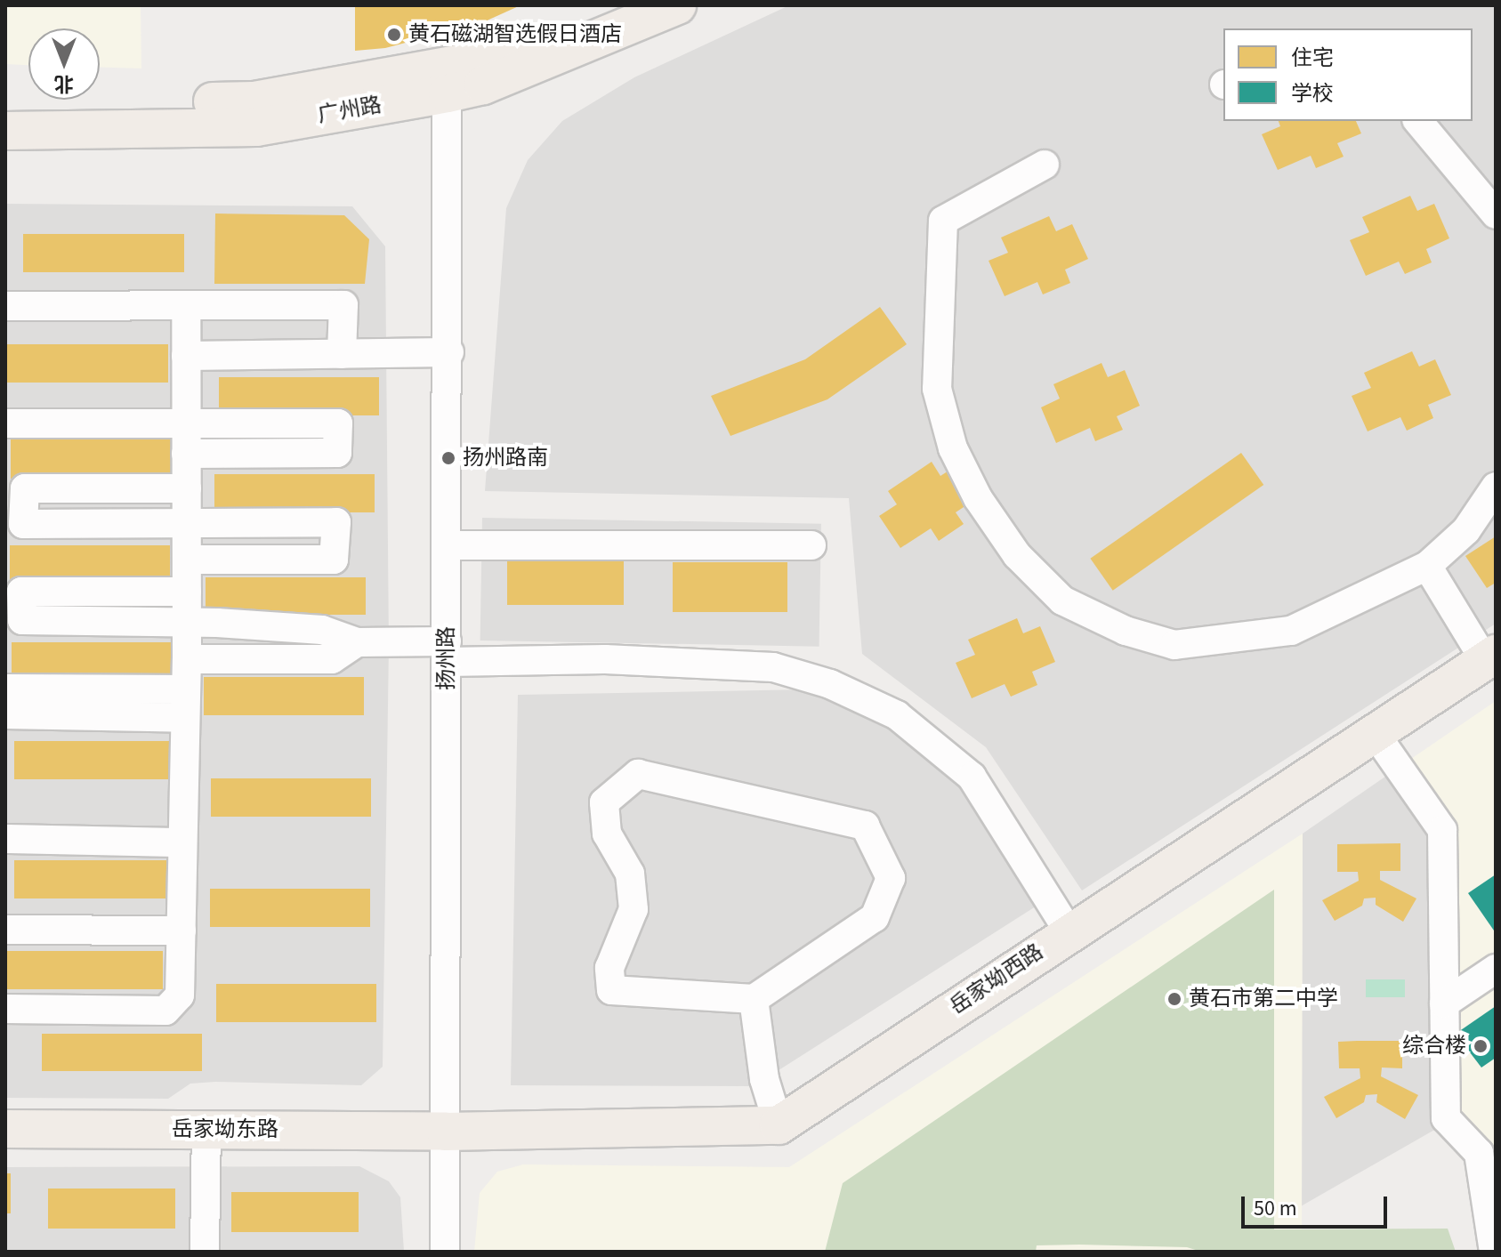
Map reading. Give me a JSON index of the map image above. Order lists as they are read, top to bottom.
{
  "streets": {
    "main road": ["广州路", "岳家坳西路", "岳家坳东路"],
    "street": ["扬州路"]
  },
  "crossings": [
    ["广州路", "扬州路"],
    ["扬州路", "岳家坳东路"]
  ],
  "places": [
    "黄石磁湖智选假日酒店",
    "扬州路南",
    "黄石市第二中学",
    "综合楼"
  ],
  "legend": ["住宅", "学校"],
  "scale_bar": "50 m",
  "north": "bottom"
}
